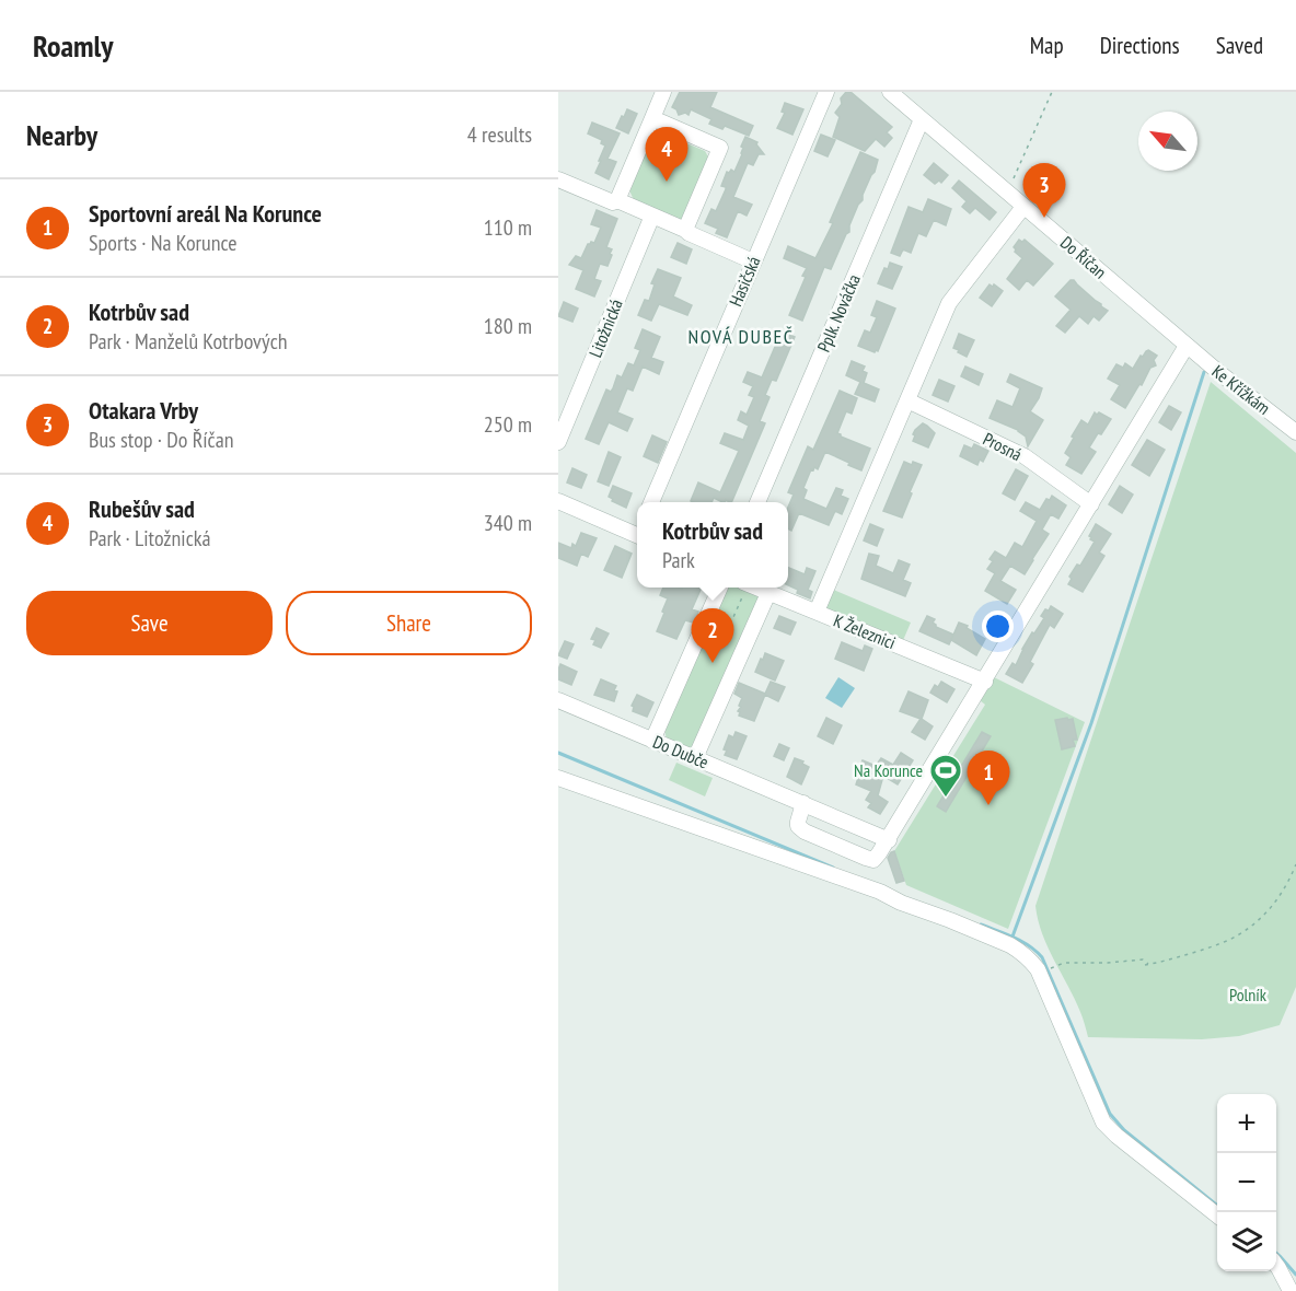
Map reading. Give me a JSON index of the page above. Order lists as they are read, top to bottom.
{
  "streets": {
    "street": [
      "Do Říčan",
      "Hasičská",
      "Pplk. Nováčka",
      "Litožnická",
      "Ke Křížkám",
      "Prosná",
      "K Železnici",
      "Do Dubče"
    ]
  },
  "crossings": [
    ["Do Říčan", "Pplk. Nováčka"],
    ["Do Říčan", "Ke Křížkám"]
  ],
  "districts": ["NOVÁ DUBEČ"],
  "parks": ["Polník"],
  "places": {
    "sports": ["Na Korunce"]
  },
  "north": "top left",
  "page": {
    "header": "Roamly",
    "nav": ["Map", "Directions", "Saved"],
    "heading": ["Nearby", "4 results"],
    "pins": [
      "4",
      "3",
      "2",
      "1"
    ],
    "list": [
      {
        "mark": "1",
        "name": "Sportovní areál Na Korunce",
        "note": "Sports · Na Korunce",
        "value": "110 m"
      },
      {
        "mark": "2",
        "name": "Kotrbův sad",
        "note": "Park · Manželů Kotrbových",
        "value": "180 m"
      },
      {
        "mark": "3",
        "name": "Otakara Vrby",
        "note": "Bus stop · Do Říčan",
        "value": "250 m"
      },
      {
        "mark": "4",
        "name": "Rubešův sad",
        "note": "Park · Litožnická",
        "value": "340 m"
      }
    ],
    "popup": ["Kotrbův sad", "Park"],
    "buttons": ["Save", "Share"],
    "map_buttons": ["+", "−"]
  }
}
